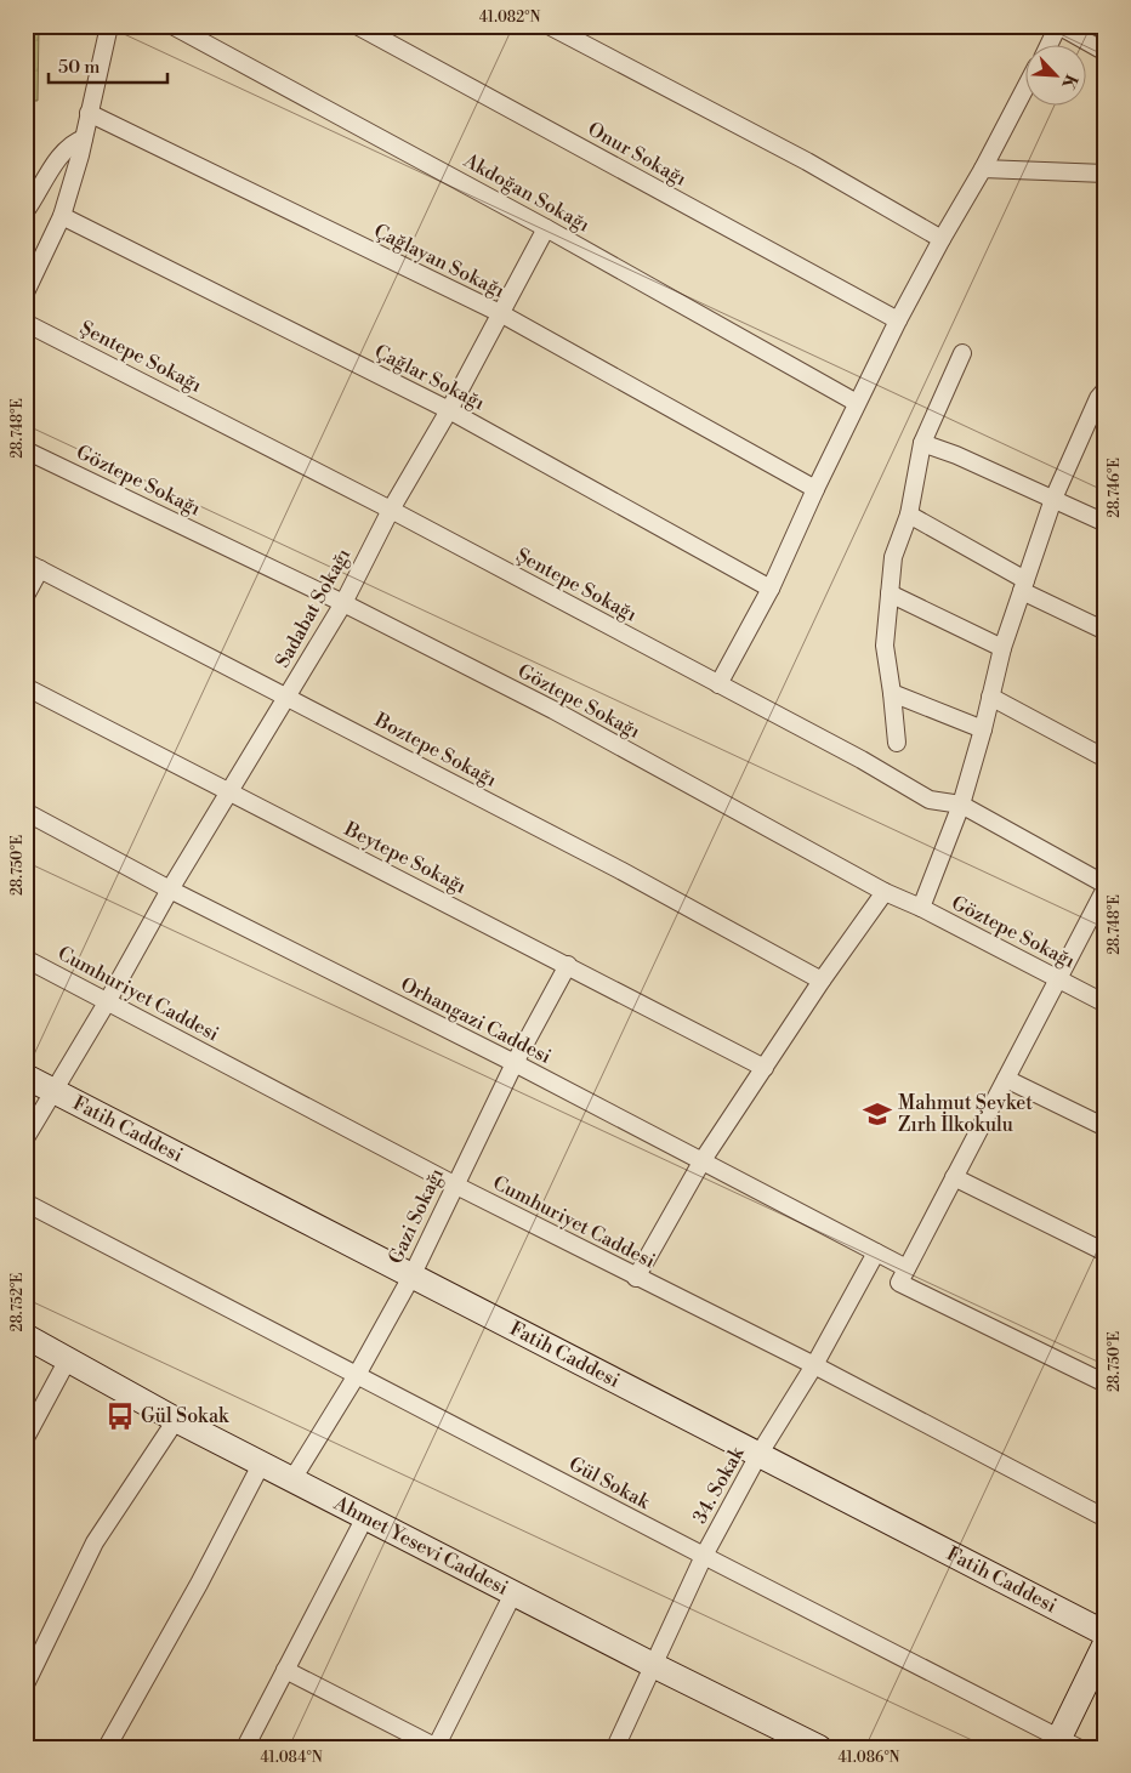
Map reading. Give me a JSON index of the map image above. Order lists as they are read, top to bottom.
{
  "streets": {
    "main road": ["Fatih Caddesi", "Ahmet Yesevi Caddesi"],
    "street": [
      "Onur Sokağı",
      "Akdoğan Sokağı",
      "Çağlayan Sokağı",
      "Şentepe Sokağı",
      "Çağlar Sokağı",
      "Göztepe Sokağı",
      "Sadabat Sokağı",
      "Boztepe Sokağı",
      "Beytepe Sokağı",
      "Cumhuriyet Caddesi",
      "Orhangazi Caddesi",
      "Gazi Sokağı",
      "Gül Sokak",
      "34. Sokak"
    ]
  },
  "crossings": [
    ["Akdoğan Sokağı", "Sadabat Sokağı"],
    ["Çağlayan Sokağı", "Sadabat Sokağı"],
    ["Şentepe Sokağı", "Sadabat Sokağı"],
    ["Çağlar Sokağı", "Sadabat Sokağı"],
    ["Göztepe Sokağı", "Sadabat Sokağı"],
    ["Sadabat Sokağı", "Boztepe Sokağı"],
    ["Sadabat Sokağı", "Beytepe Sokağı"],
    ["Sadabat Sokağı", "Cumhuriyet Caddesi"],
    ["Sadabat Sokağı", "Orhangazi Caddesi"],
    ["Sadabat Sokağı", "Fatih Caddesi"],
    ["Beytepe Sokağı", "Gazi Sokağı"],
    ["Cumhuriyet Caddesi", "Gazi Sokağı"],
    ["Cumhuriyet Caddesi", "34. Sokak"],
    ["Orhangazi Caddesi", "Gazi Sokağı"],
    ["Orhangazi Caddesi", "34. Sokak"],
    ["Fatih Caddesi", "Gazi Sokağı"],
    ["Fatih Caddesi", "34. Sokak"],
    ["Gazi Sokağı", "Gül Sokak"],
    ["Gazi Sokağı", "Ahmet Yesevi Caddesi"],
    ["Gül Sokak", "34. Sokak"],
    ["34. Sokak", "Ahmet Yesevi Caddesi"]
  ],
  "places": {
    "school or university": ["Mahmut Şevket Zırh İlkokulu"],
    "bus stop": ["Gül Sokak"]
  },
  "scale_bar": "50 m",
  "north": "bottom right",
  "coordinates": [
    "41.082°N",
    "28.748°E",
    "28.746°E",
    "28.750°E",
    "28.752°E",
    "41.084°N",
    "41.086°N"
  ]
}
